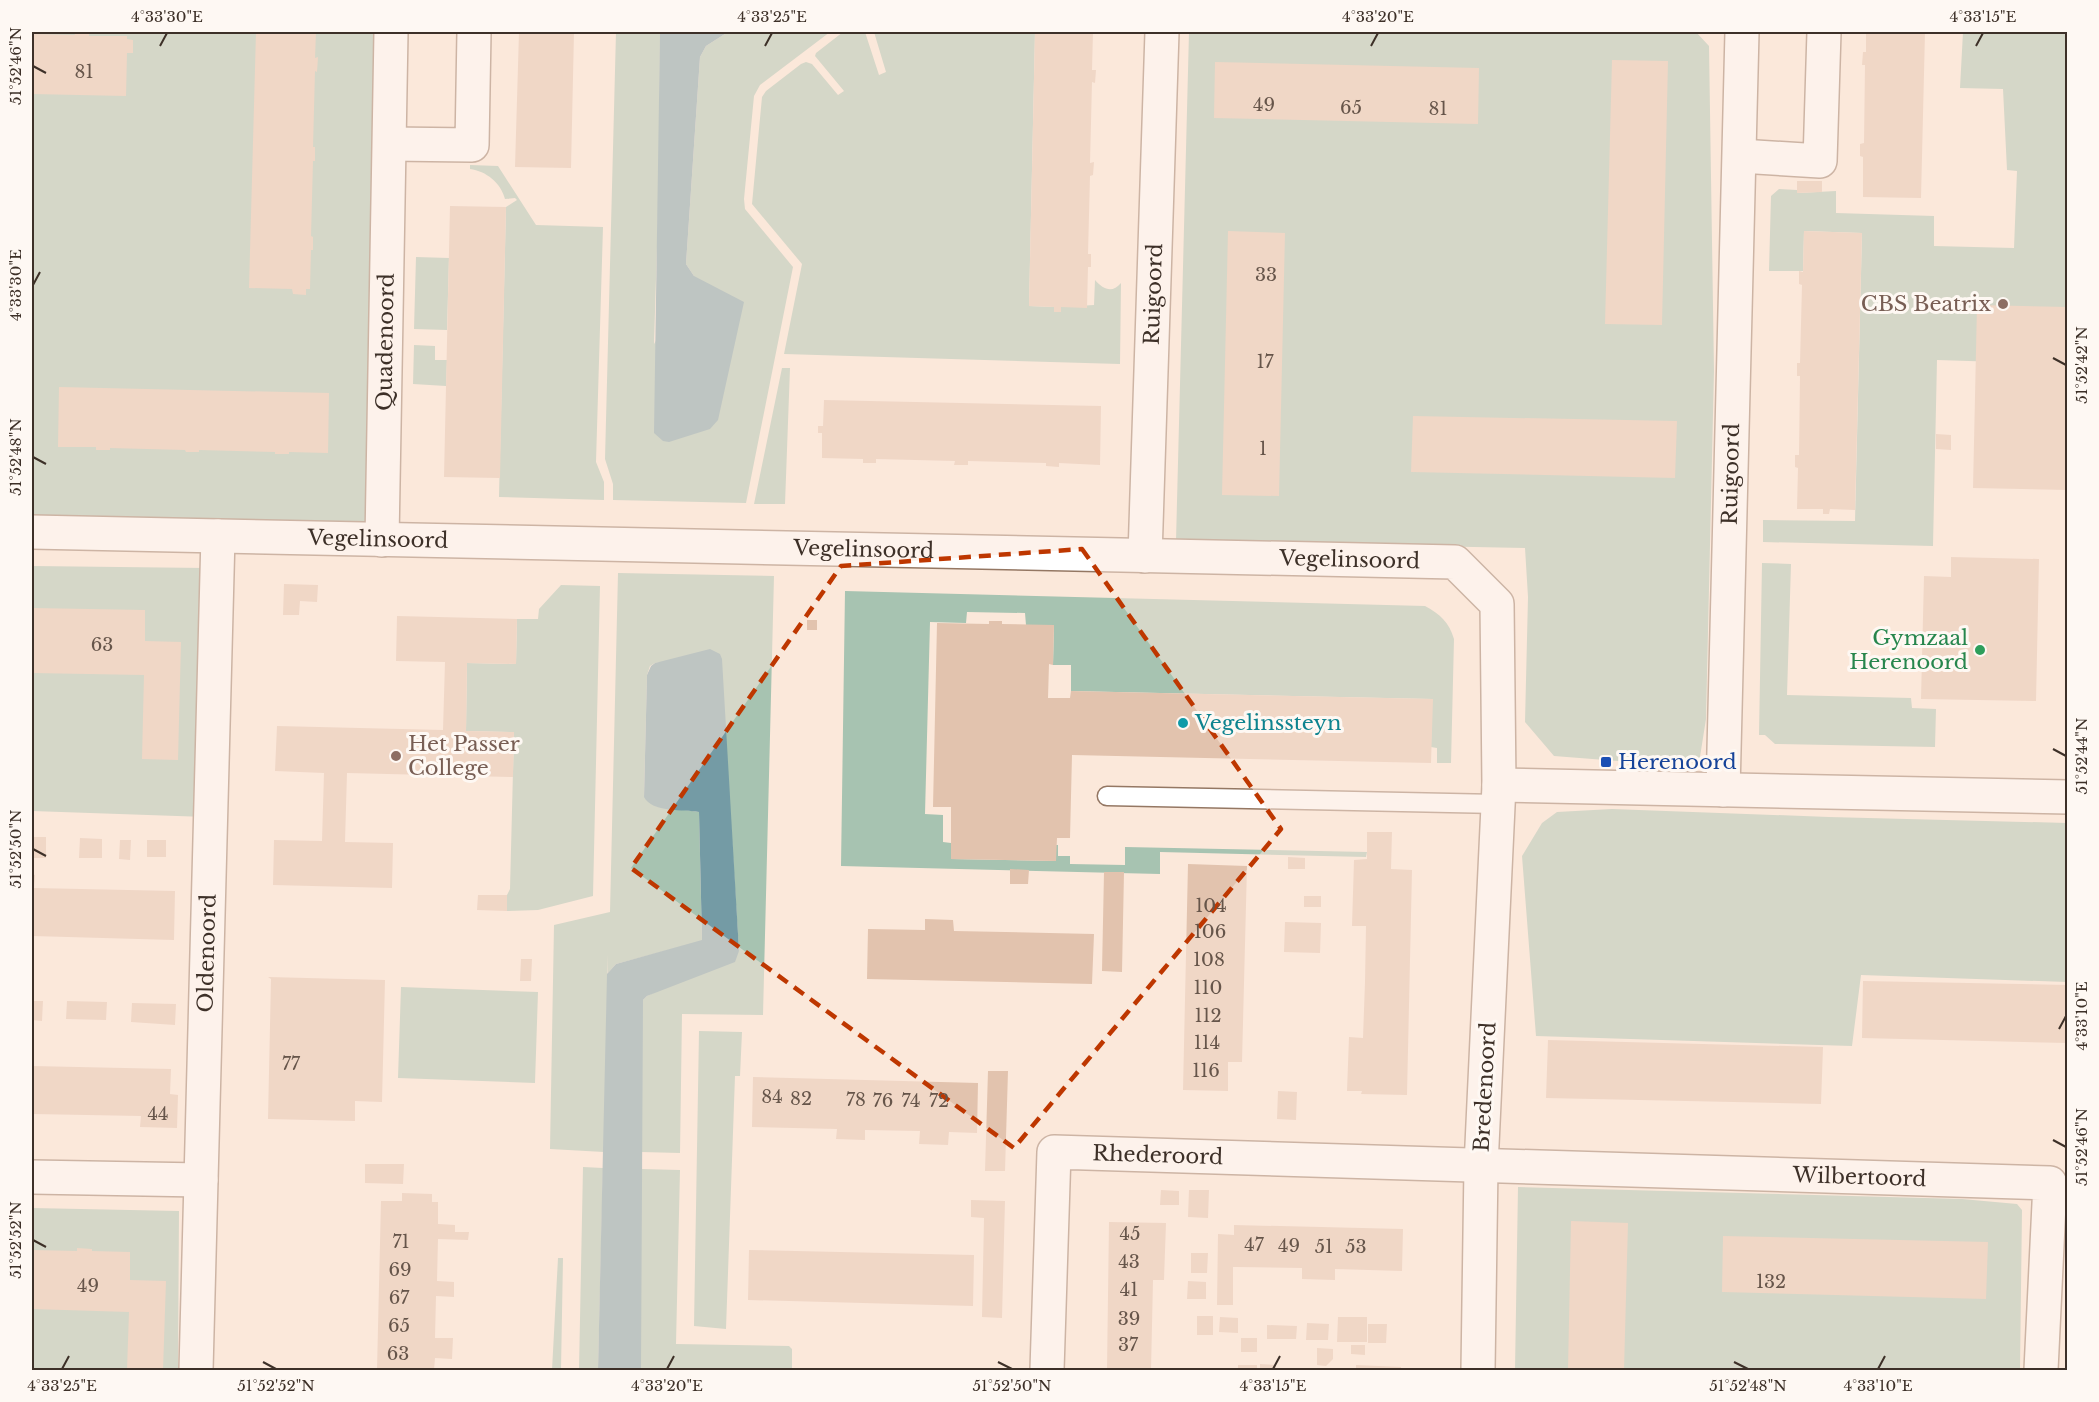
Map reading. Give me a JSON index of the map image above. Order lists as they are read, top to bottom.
{
  "streets": {
    "street": [
      "Ruigoord",
      "Quadenoord",
      "Vegelinsoord",
      "Oldenoord",
      "Bredenoord",
      "Rhederoord",
      "Wilbertoord"
    ]
  },
  "crossings": [
    ["Ruigoord", "Vegelinsoord"],
    ["Quadenoord", "Vegelinsoord"],
    ["Vegelinsoord", "Oldenoord"],
    ["Vegelinsoord", "Bredenoord"],
    ["Bredenoord", "Rhederoord"],
    ["Bredenoord", "Wilbertoord"],
    ["Rhederoord", "Wilbertoord"]
  ],
  "places": {
    "other": [
      "CBS Beatrix",
      "Gymzaal Herenoord",
      "Vegelinssteyn",
      "Het Passer College"
    ],
    "transit": ["Herenoord"]
  },
  "house_numbers": [
    "81",
    "49",
    "65",
    "81",
    "33",
    "17",
    "1",
    "63",
    "104",
    "106",
    "108",
    "110",
    "112",
    "114",
    "77",
    "116",
    "84",
    "82",
    "78",
    "76",
    "74",
    "72",
    "44",
    "45",
    "71",
    "47",
    "49",
    "51",
    "53",
    "43",
    "69",
    "132",
    "49",
    "41",
    "67",
    "39",
    "65",
    "37",
    "63"
  ],
  "coordinates": [
    "4°33'30\"E",
    "4°33'25\"E",
    "4°33'20\"E",
    "4°33'15\"E",
    "51°52'46\"N",
    "51°52'42\"N",
    "51°52'48\"N",
    "51°52'44\"N",
    "51°52'50\"N",
    "4°33'10\"E",
    "51°52'52\"N"
  ]
}
